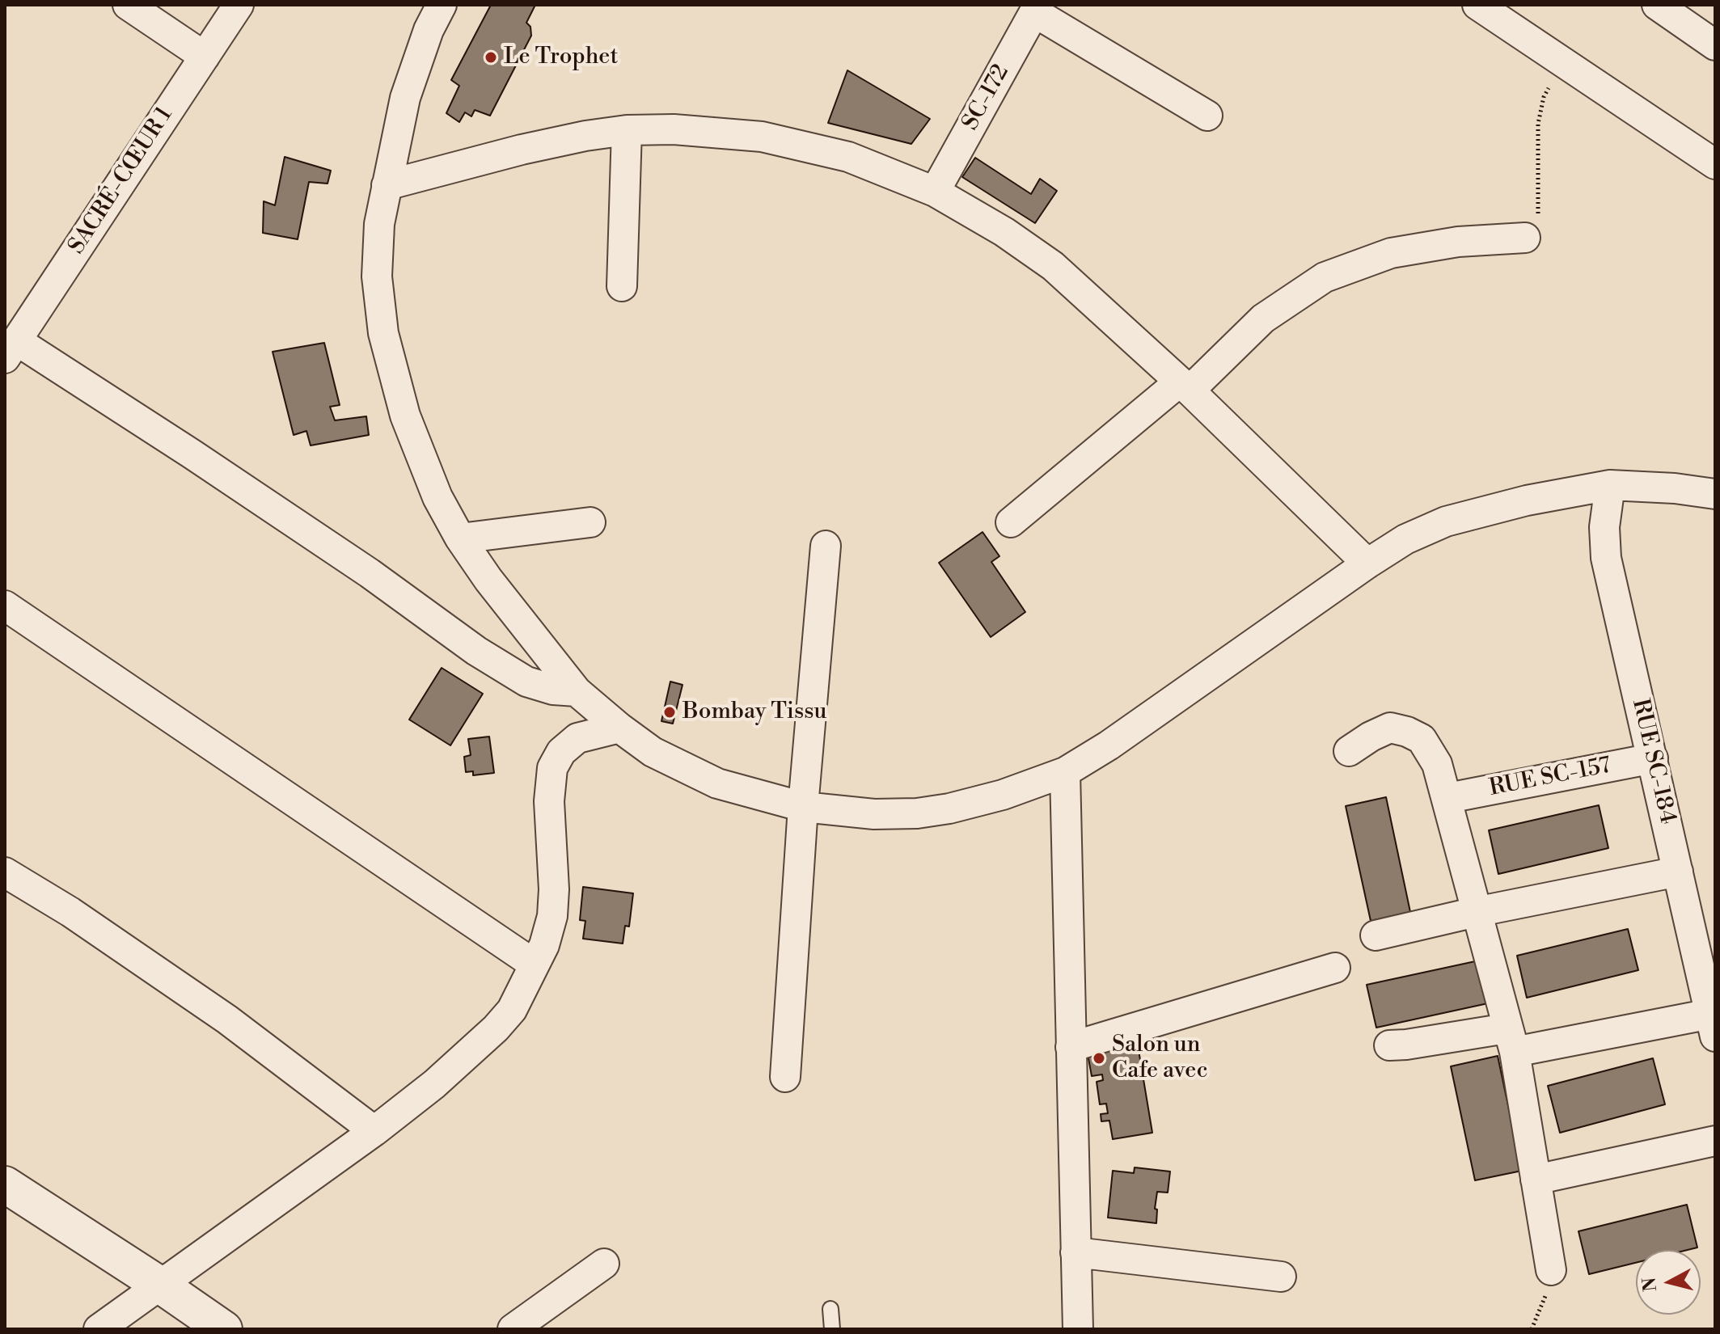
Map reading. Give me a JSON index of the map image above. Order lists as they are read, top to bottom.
{
  "streets": {
    "street": [
      "SC-172",
      "SACRÉ-CŒUR 1",
      "RUE SC-184",
      "RUE SC-157"
    ]
  },
  "crossings": [
    ["RUE SC-184", "RUE SC-157"]
  ],
  "places": ["Le Trophet", "Bombay Tissu", "Salon un Cafe avec"],
  "north": "left"
}
